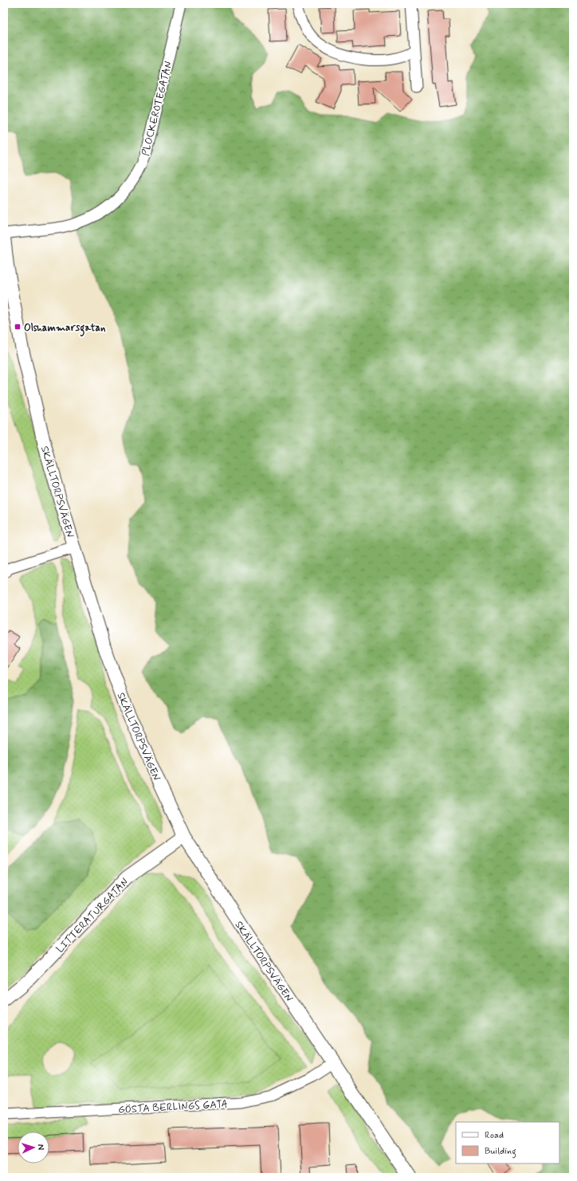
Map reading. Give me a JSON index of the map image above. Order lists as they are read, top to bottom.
{
  "streets": {
    "street": [
      "PLOCKEROTEGATAN",
      "SKÄLLTORPSVÄGEN",
      "LITTERATURGATAN",
      "GÖSTA BERLINGS GATA"
    ]
  },
  "crossings": [
    ["SKÄLLTORPSVÄGEN", "LITTERATURGATAN"],
    ["SKÄLLTORPSVÄGEN", "GÖSTA BERLINGS GATA"]
  ],
  "places": {
    "transit": ["Olshammarsgatan"]
  },
  "legend": ["Road", "Building"],
  "north": "right"
}
